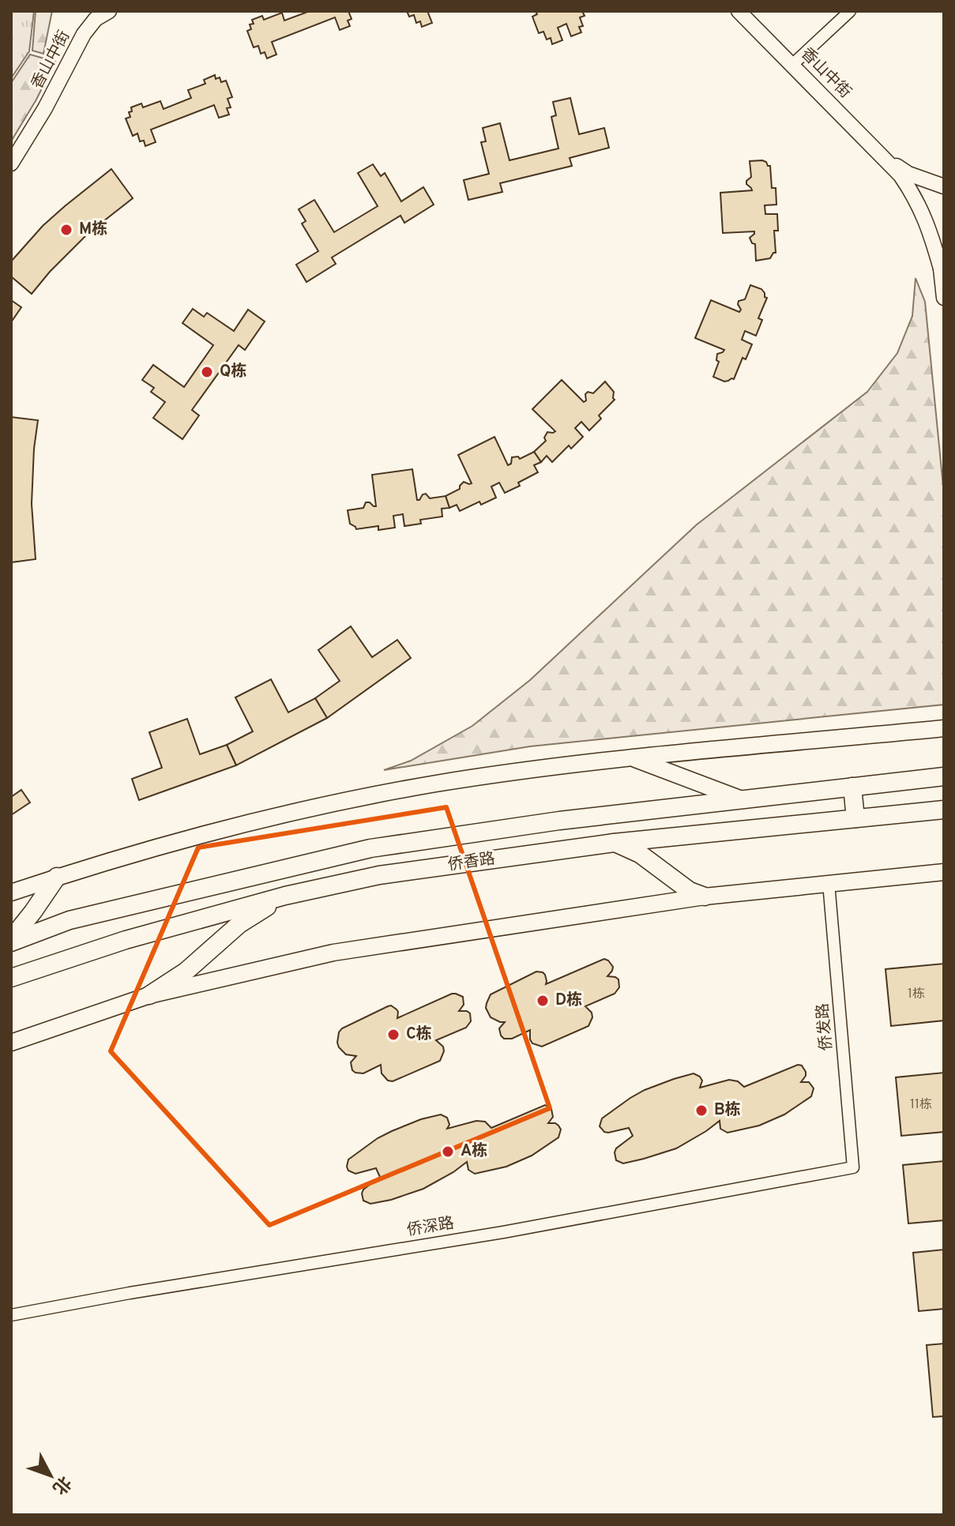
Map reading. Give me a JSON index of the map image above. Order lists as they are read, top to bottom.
{
  "streets": {
    "main road": ["侨香路"],
    "street": ["香山中街", "侨发路", "侨深路"]
  },
  "crossings": [
    ["侨发路", "侨深路"]
  ],
  "places": [
    "M栋",
    "Q栋",
    "D栋",
    "C栋",
    "B栋",
    "A栋"
  ],
  "house_numbers": ["1栋", "11栋"],
  "north": "bottom right"
}
